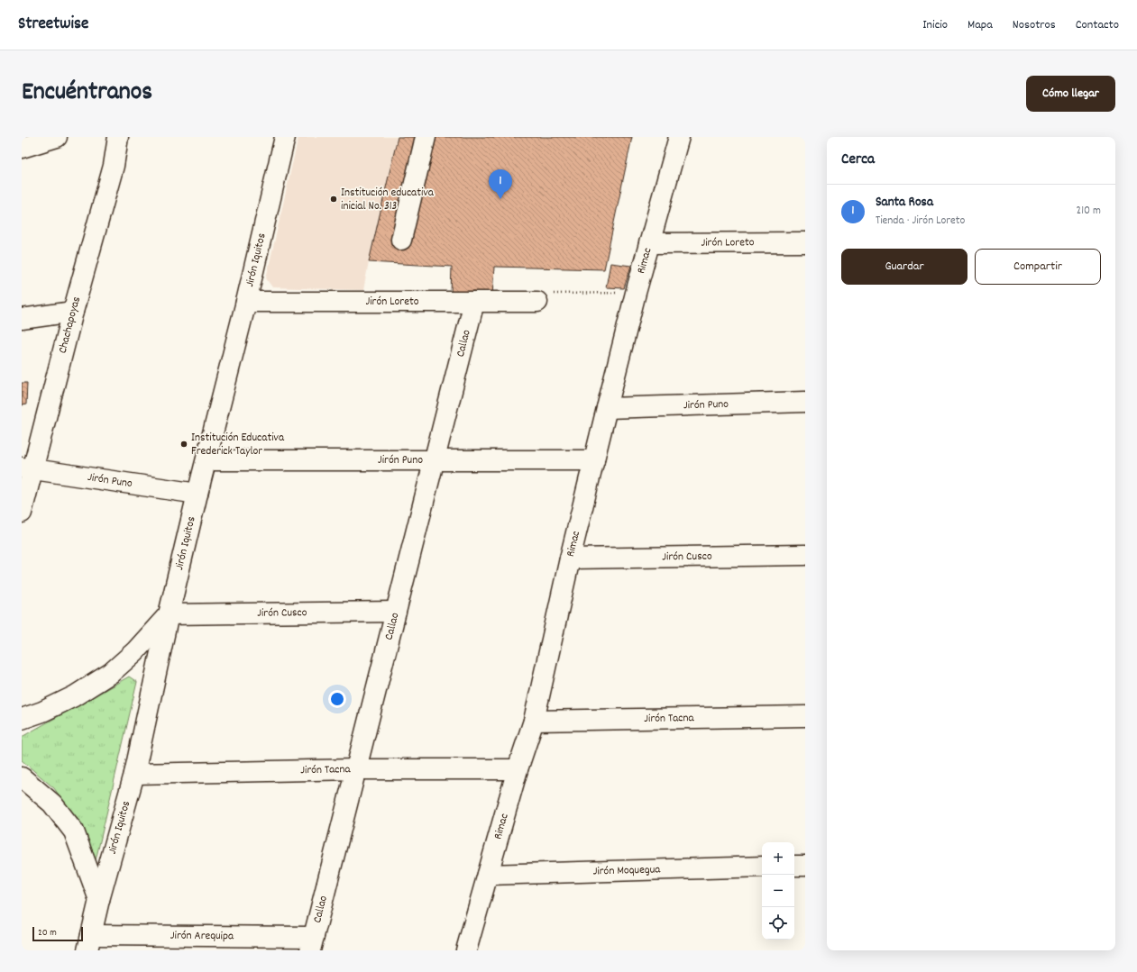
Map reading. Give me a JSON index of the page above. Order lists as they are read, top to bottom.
{
  "streets": {
    "street": [
      "Jirón Loreto",
      "Jirón Iquitos",
      "Rimac",
      "Chachapoyas",
      "Callao",
      "Jirón Puno",
      "Jirón Cusco",
      "Jirón Tacna",
      "Jirón Moquegua",
      "Jirón Arequipa"
    ]
  },
  "crossings": [
    ["Jirón Loreto", "Jirón Iquitos"],
    ["Jirón Loreto", "Rimac"],
    ["Jirón Loreto", "Callao"],
    ["Jirón Iquitos", "Jirón Puno"],
    ["Jirón Iquitos", "Jirón Cusco"],
    ["Jirón Iquitos", "Jirón Tacna"],
    ["Jirón Iquitos", "Jirón Arequipa"],
    ["Rimac", "Jirón Puno"],
    ["Rimac", "Jirón Cusco"],
    ["Rimac", "Jirón Tacna"],
    ["Rimac", "Jirón Moquegua"],
    ["Chachapoyas", "Jirón Puno"],
    ["Callao", "Jirón Puno"],
    ["Callao", "Jirón Cusco"],
    ["Callao", "Jirón Tacna"],
    ["Callao", "Jirón Arequipa"]
  ],
  "places": ["Institución educativa inicial No. 313", "Institución Educativa Frederick Taylor"],
  "scale_bar": "20 m",
  "page": {
    "header": "Streetwise",
    "nav": [
      "Inicio",
      "Mapa",
      "Nosotros",
      "Contacto"
    ],
    "title": "Encuéntranos",
    "buttons": [
      "Cómo llegar",
      ["Guardar", "Compartir"]
    ],
    "heading": "Cerca",
    "pins": "1",
    "list": [
      {
        "mark": "1",
        "name": "Santa Rosa",
        "note": "Tienda · Jirón Loreto",
        "value": "210 m"
      }
    ],
    "map_buttons": ["+", "−"],
    "scale": "20 m"
  }
}
